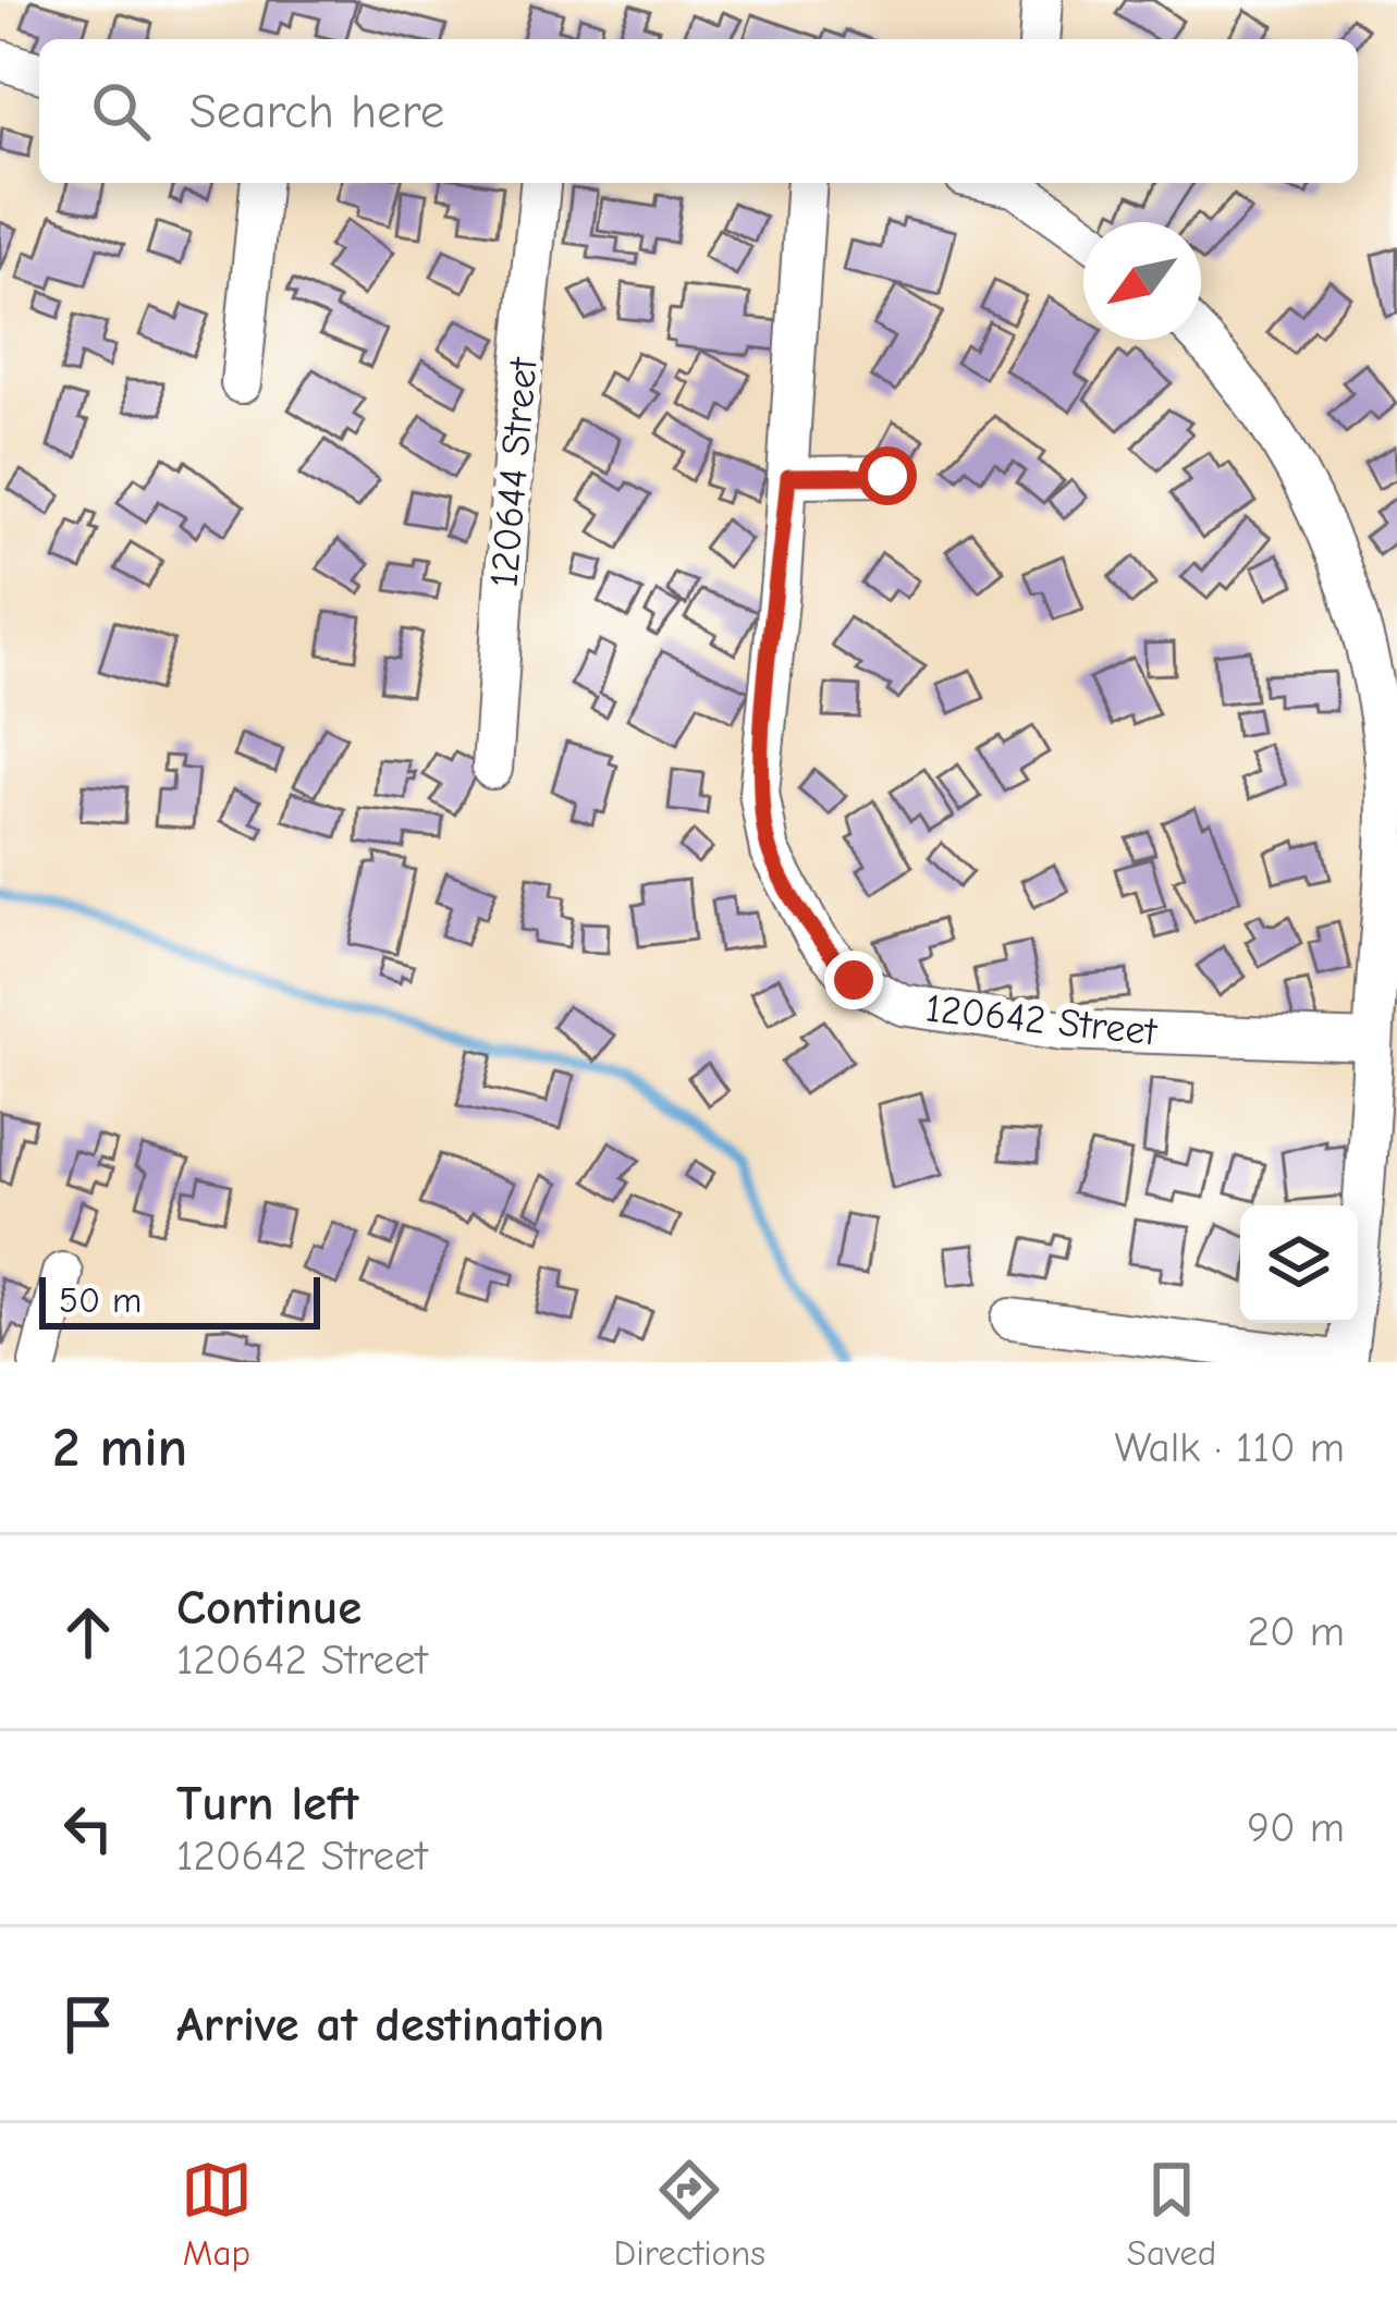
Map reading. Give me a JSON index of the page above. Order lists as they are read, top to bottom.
{
  "streets": {
    "street": ["120644 Street", "120642 Street"]
  },
  "scale_bar": "50 m",
  "north": "bottom left",
  "page": {
    "search": "Search here",
    "scale": "50 m",
    "heading": ["2 min", "Walk · 110 m"],
    "list": [
      ["Continue", "120642 Street", "20 m"],
      ["Turn left", "120642 Street", "90 m"],
      "Arrive at destination"
    ],
    "nav": ["Map", "Directions", "Saved"]
  }
}
